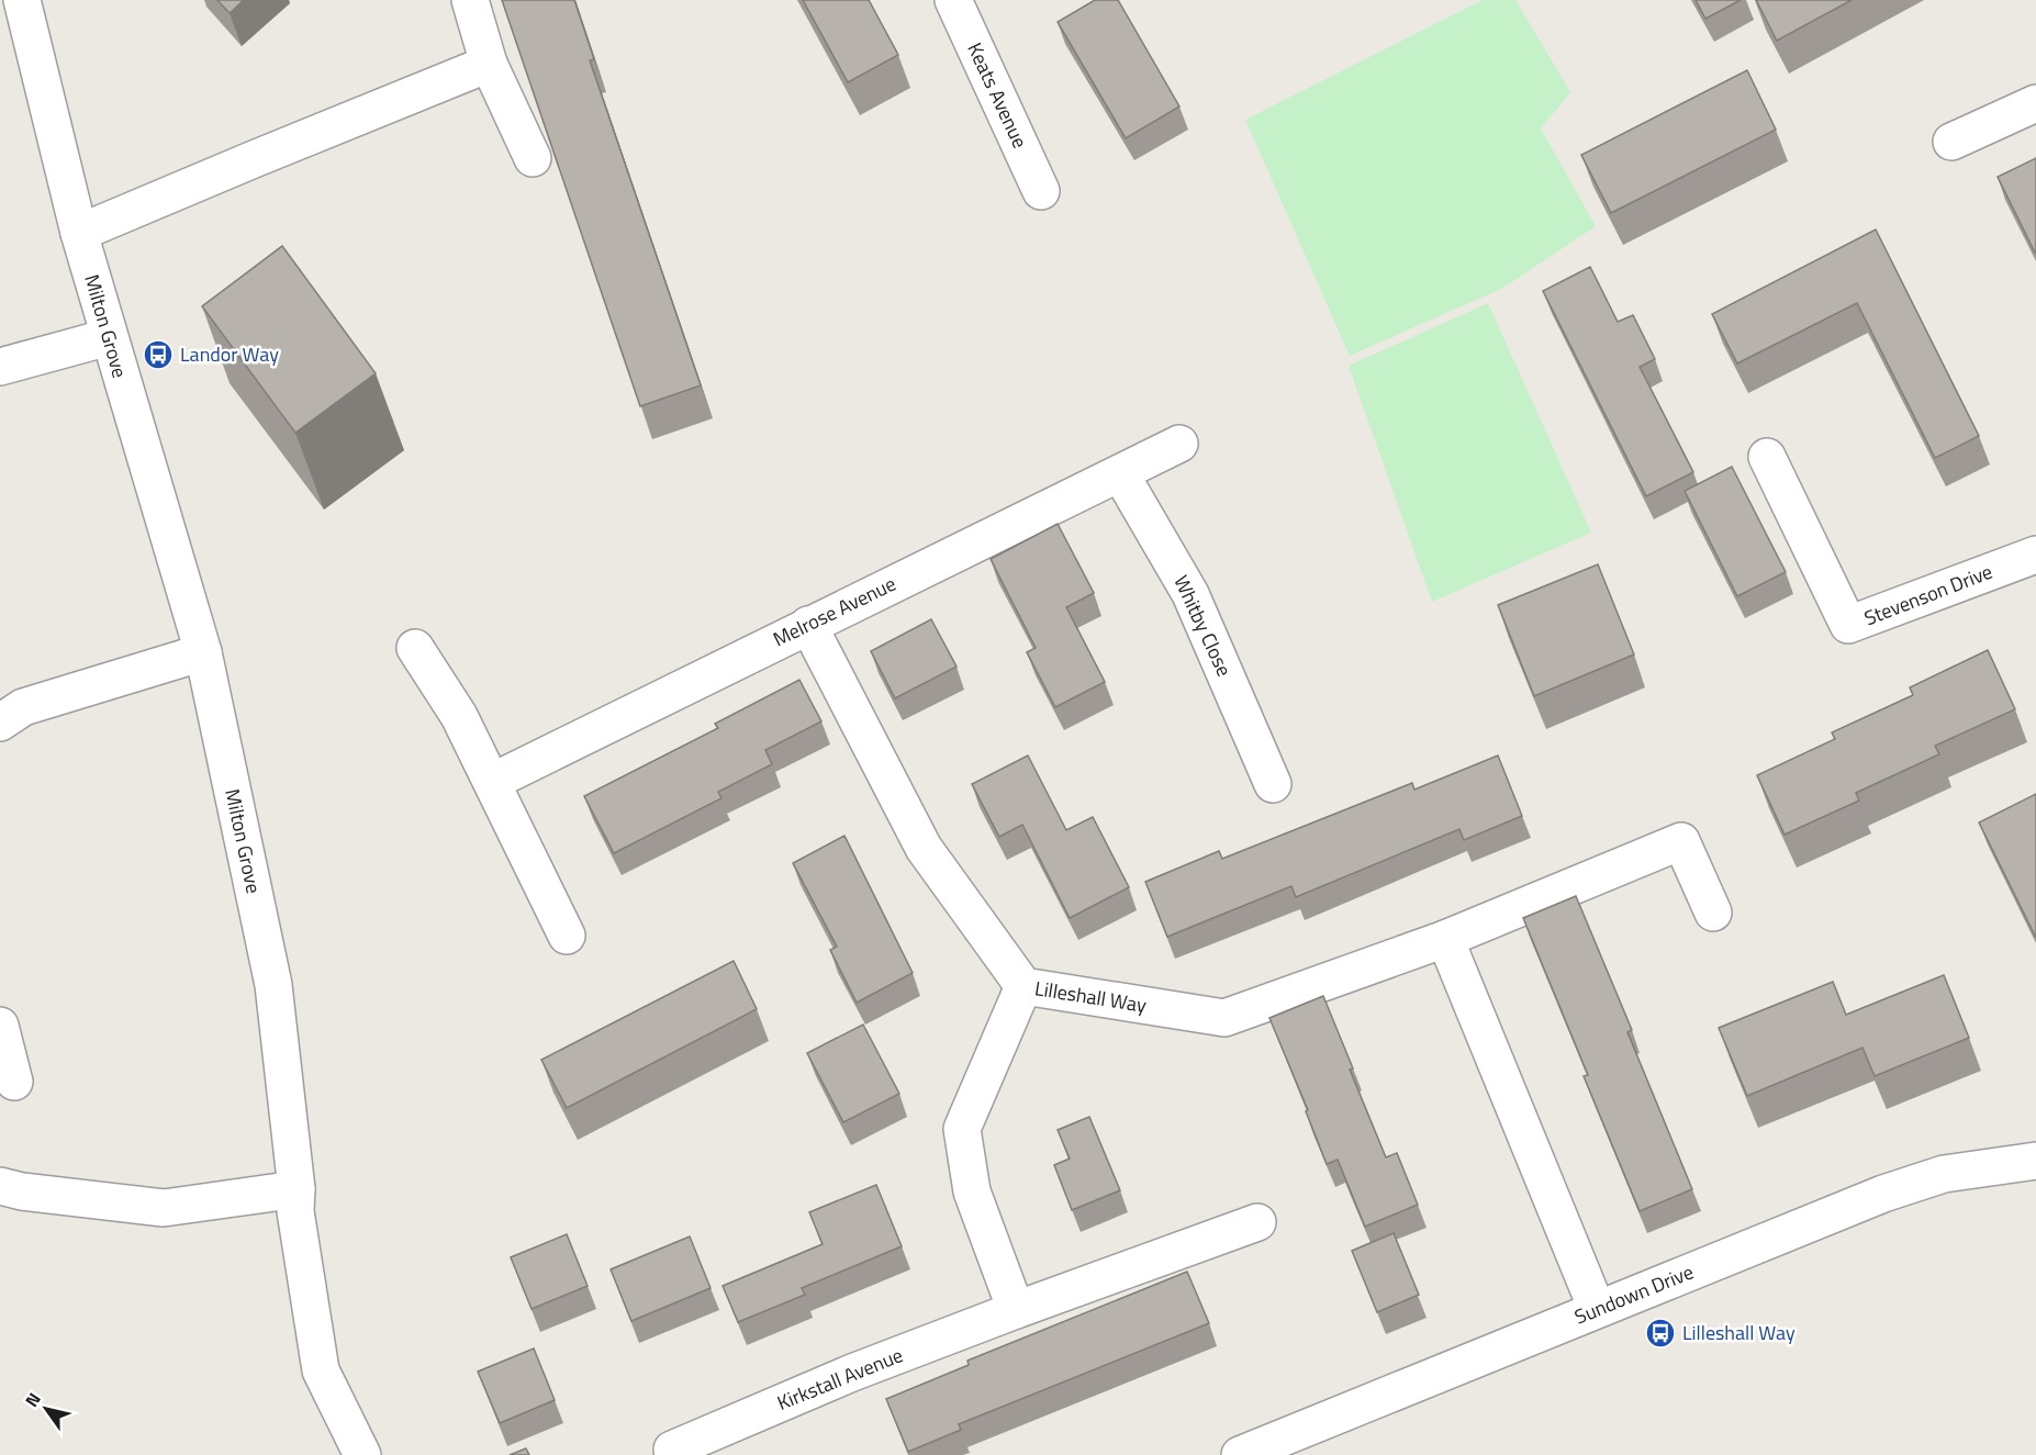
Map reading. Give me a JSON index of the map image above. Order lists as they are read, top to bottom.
{
  "streets": {
    "street": [
      "Keats Avenue",
      "Milton Grove",
      "Stevenson Drive",
      "Melrose Avenue",
      "Whitby Close",
      "Lilleshall Way",
      "Sundown Drive",
      "Kirkstall Avenue"
    ]
  },
  "crossings": [
    ["Melrose Avenue", "Whitby Close"],
    ["Melrose Avenue", "Lilleshall Way"]
  ],
  "places": {
    "bus stop": ["Landor Way", "Lilleshall Way"]
  },
  "north": "top left"
}
